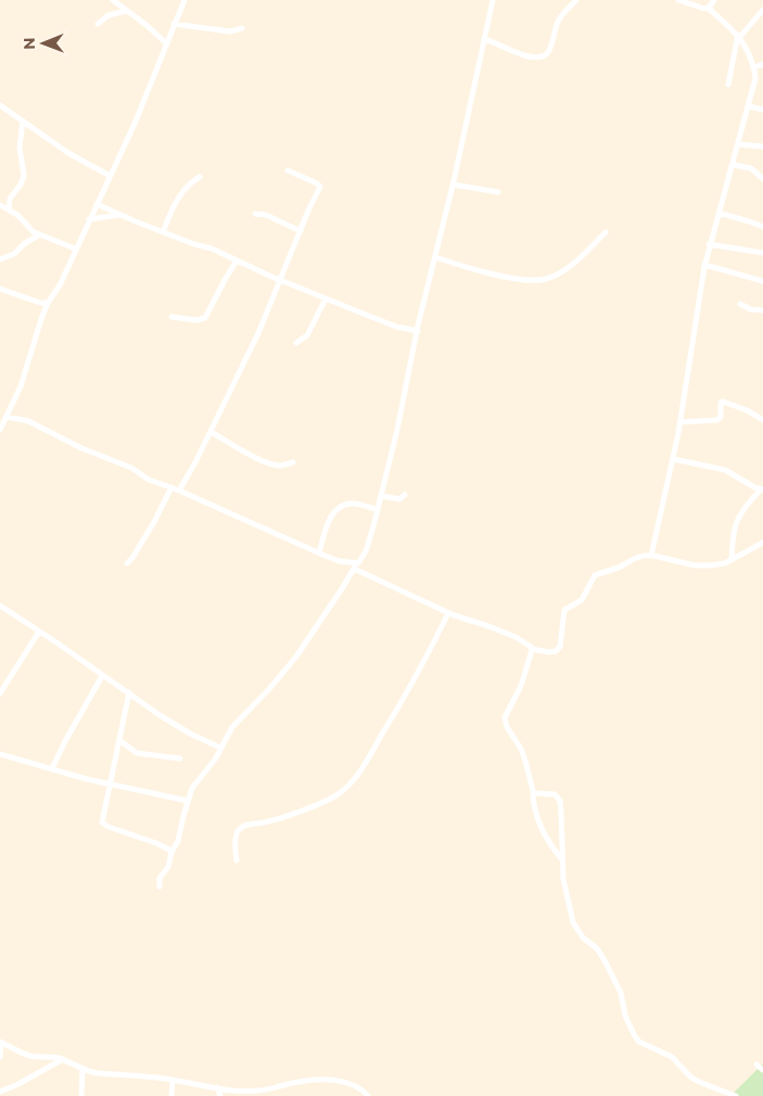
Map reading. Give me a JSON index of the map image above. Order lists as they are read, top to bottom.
{
  "north": "left"
}
